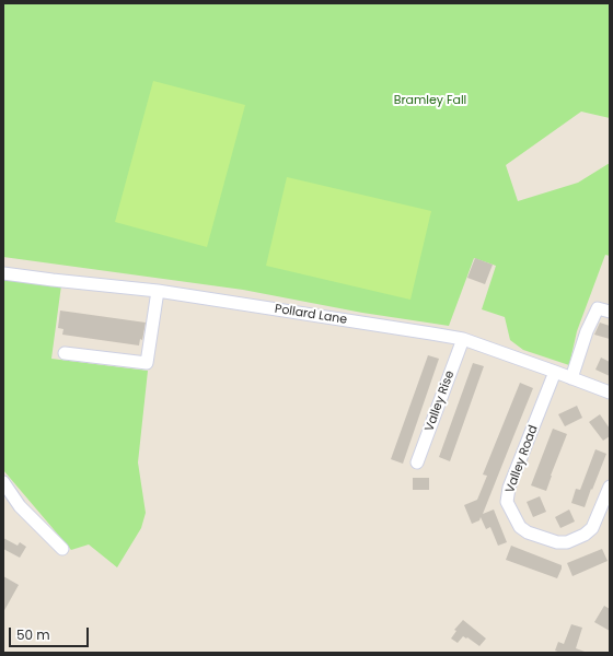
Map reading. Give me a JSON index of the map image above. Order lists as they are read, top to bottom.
{
  "streets": {
    "street": ["Pollard Lane", "Valley Rise", "Valley Road"]
  },
  "crossings": [
    ["Pollard Lane", "Valley Rise"],
    ["Pollard Lane", "Valley Road"]
  ],
  "parks": ["Bramley Fall"],
  "scale_bar": "50 m"
}
